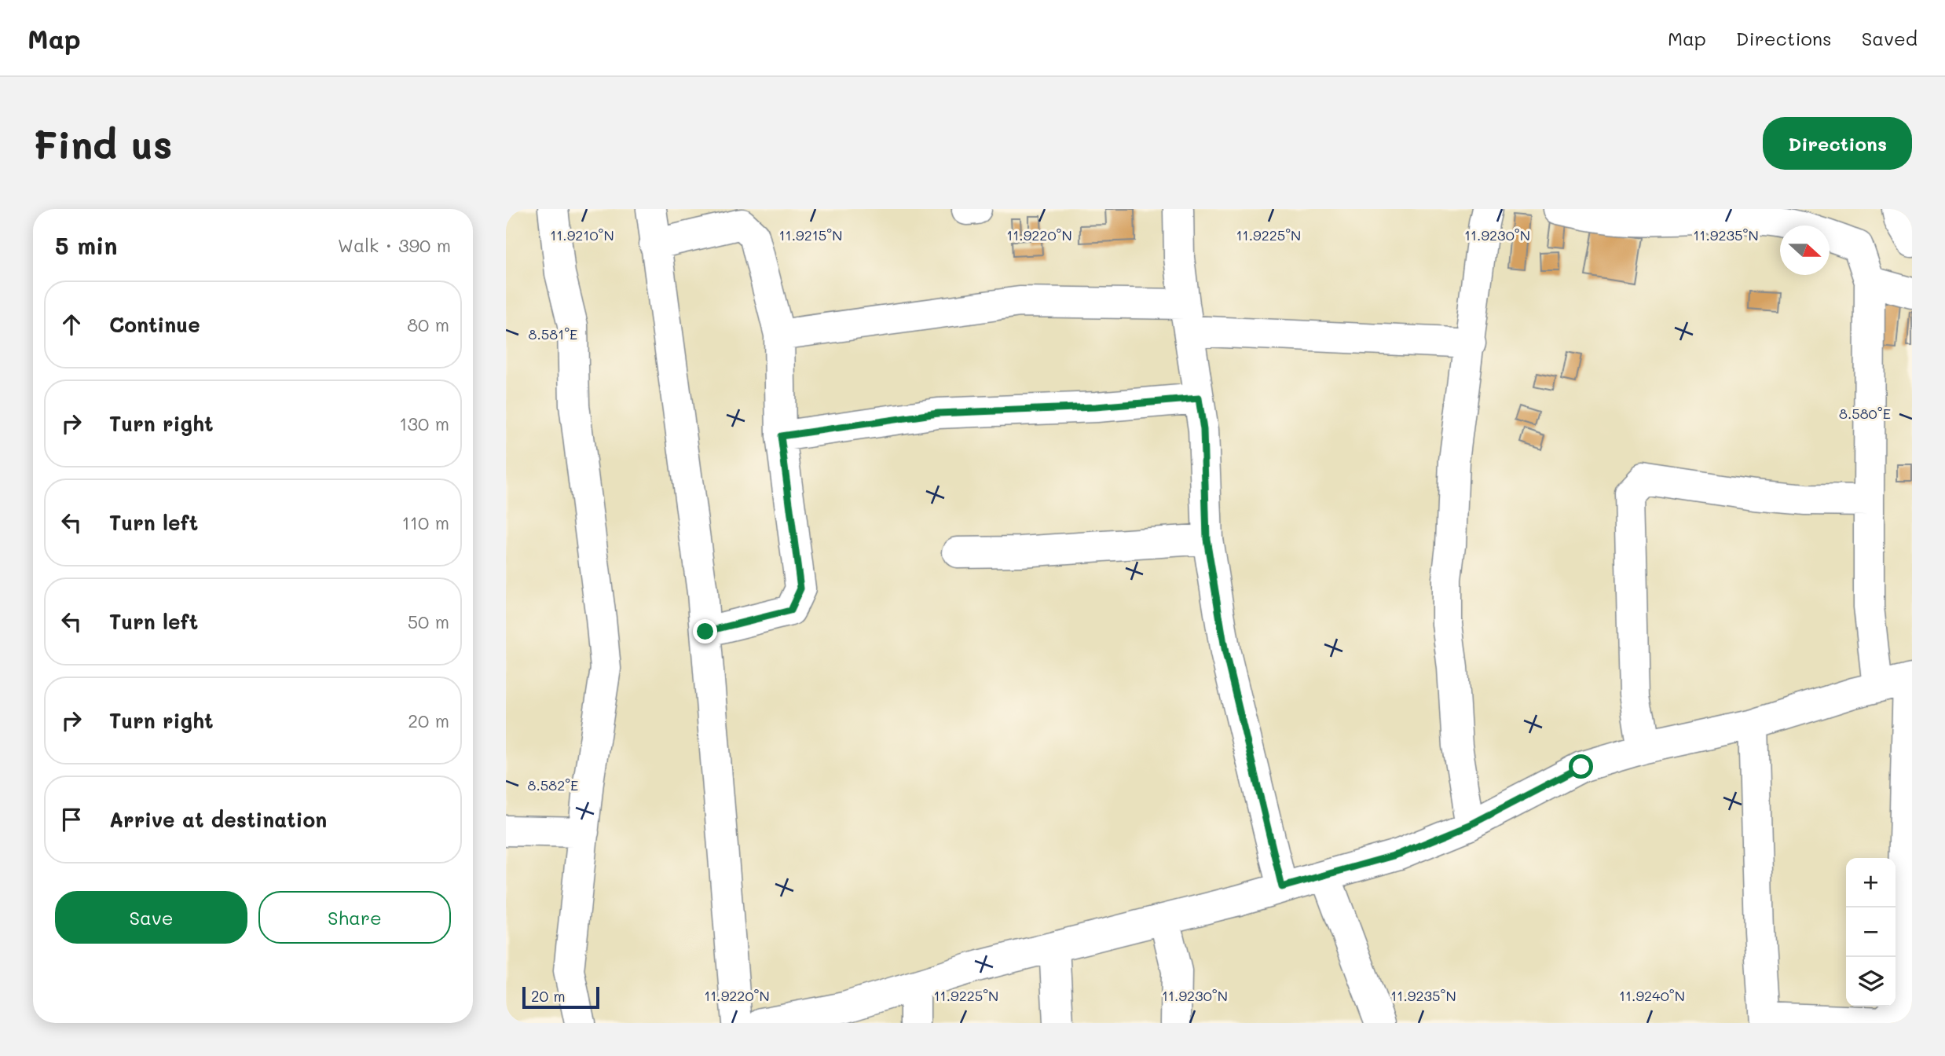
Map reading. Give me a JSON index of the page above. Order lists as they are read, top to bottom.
{
  "scale_bar": "20 m",
  "north": "right",
  "page": {
    "header": "Map",
    "nav": ["Map", "Directions", "Saved"],
    "buttons": [
      "Directions",
      ["Save", "Share"]
    ],
    "title": "Find us",
    "heading": ["5 min", "Walk · 390 m"],
    "list": [
      ["Continue", "80 m"],
      ["Turn right", "130 m"],
      ["Turn left", "110 m"],
      ["Turn left", "50 m"],
      ["Turn right", "20 m"],
      "Arrive at destination"
    ],
    "map_buttons": ["+", "−"],
    "scale": "20 m"
  },
  "coordinates": [
    "11.9210°N",
    "11.9215°N",
    "11.9220°N",
    "11.9225°N",
    "11.9230°N",
    "11.9235°N",
    "8.581°E",
    "8.580°E",
    "8.582°E",
    "11.9240°N"
  ]
}
